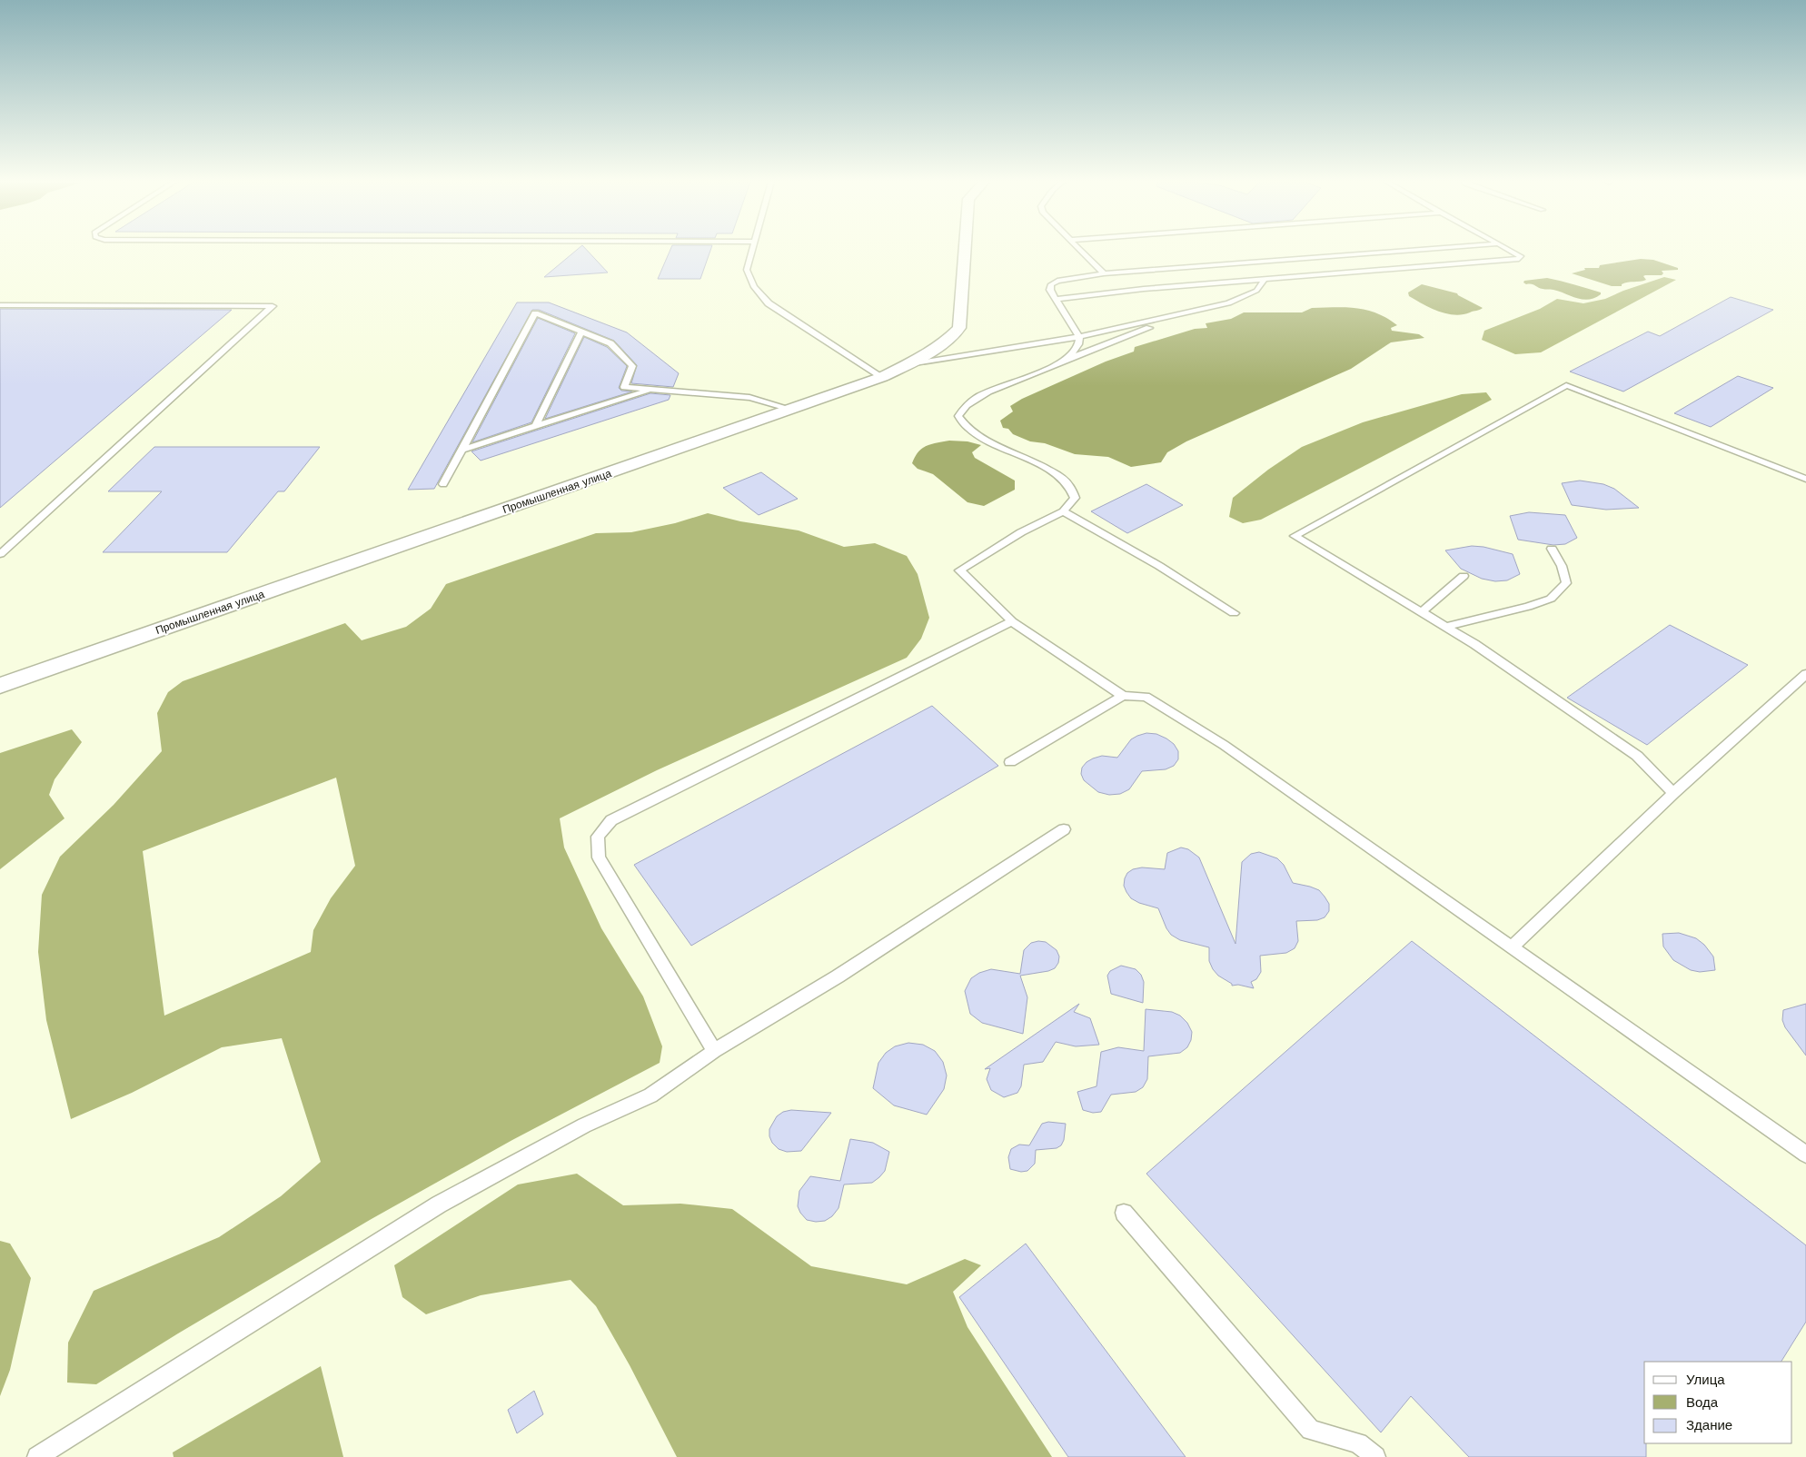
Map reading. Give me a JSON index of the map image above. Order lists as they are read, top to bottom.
{
  "streets": {
    "street": ["Промышленная улица"]
  },
  "legend": ["Улица", "Вода", "Здание"]
}
